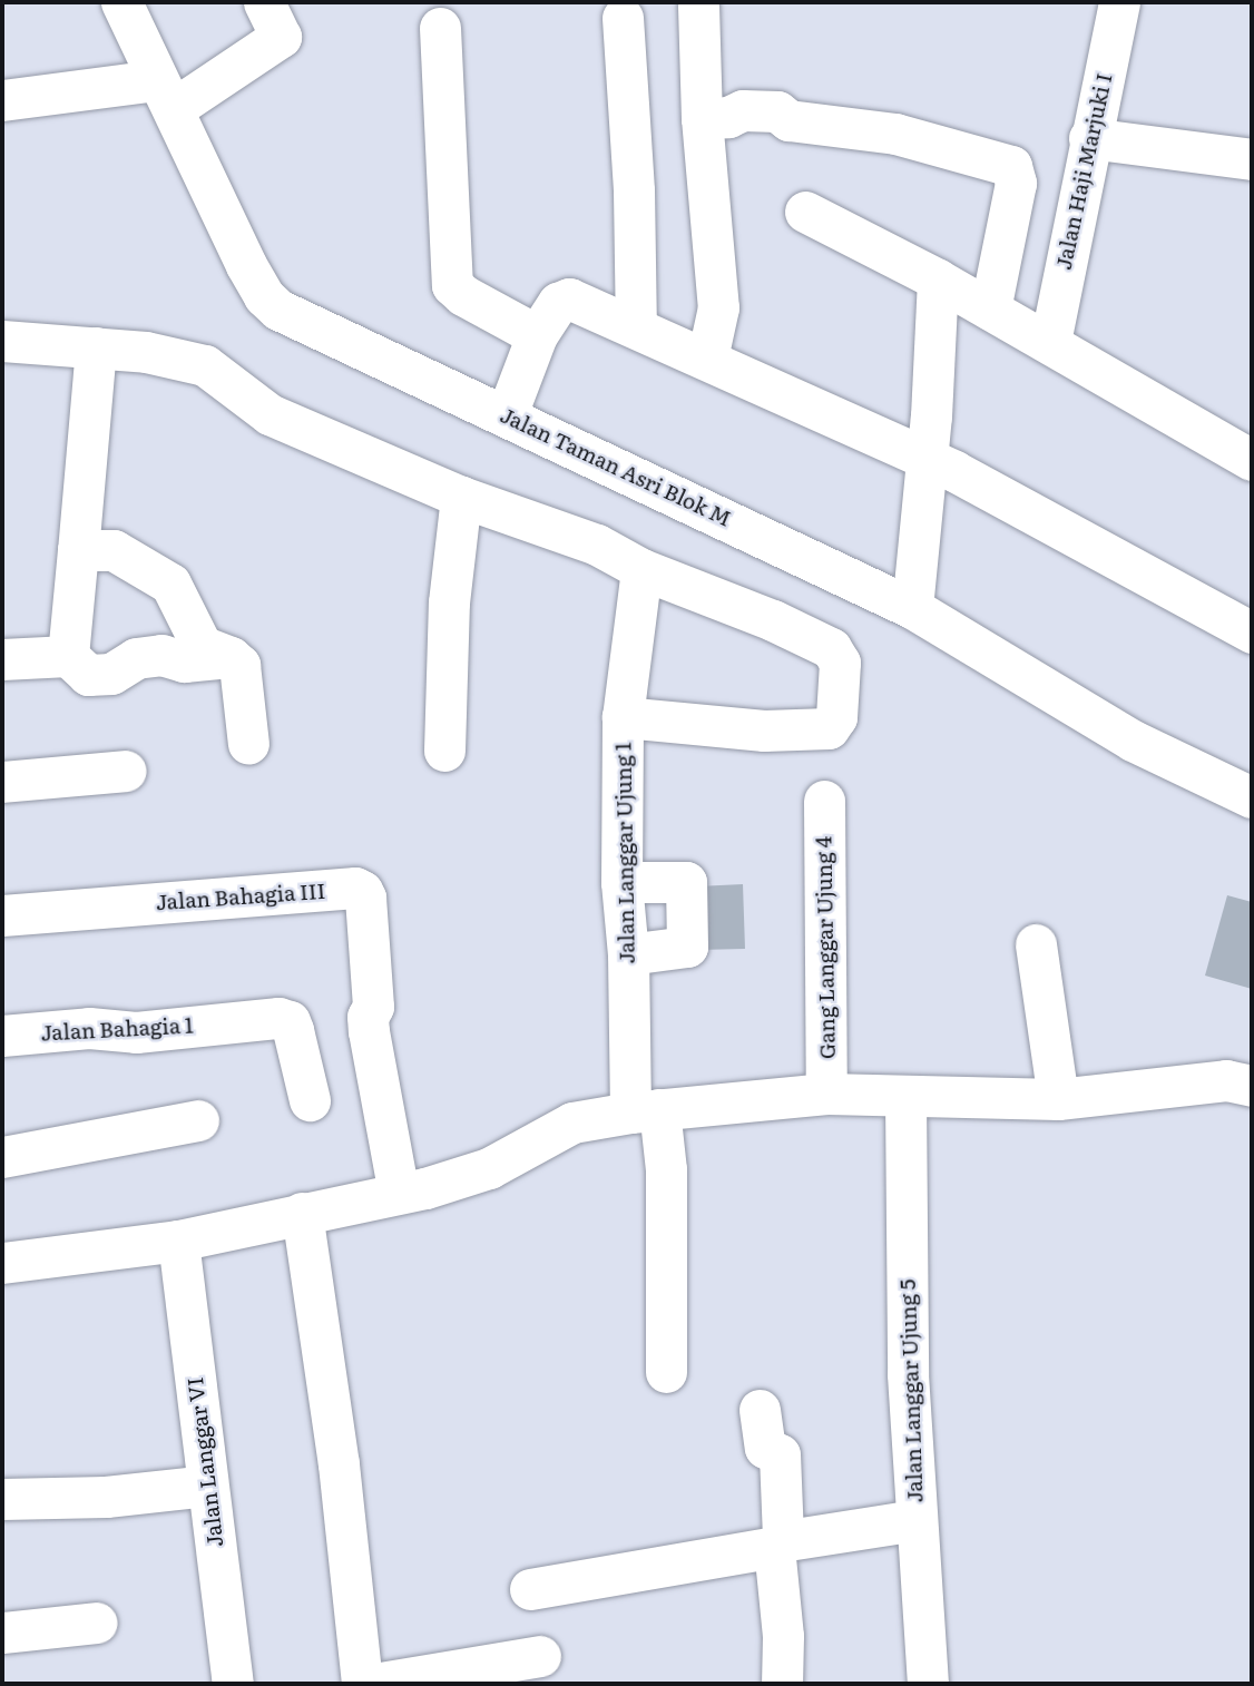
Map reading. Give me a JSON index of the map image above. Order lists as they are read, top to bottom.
{
  "streets": {
    "street": [
      "Jalan Haji Marjuki I",
      "Jalan Taman Asri Blok M",
      "Jalan Langgar Ujung 1",
      "Jalan Bahagia III",
      "Gang Langgar Ujung 4",
      "Jalan Bahagia 1",
      "Jalan Langgar Ujung 5",
      "Jalan Langgar VI"
    ]
  }
}
